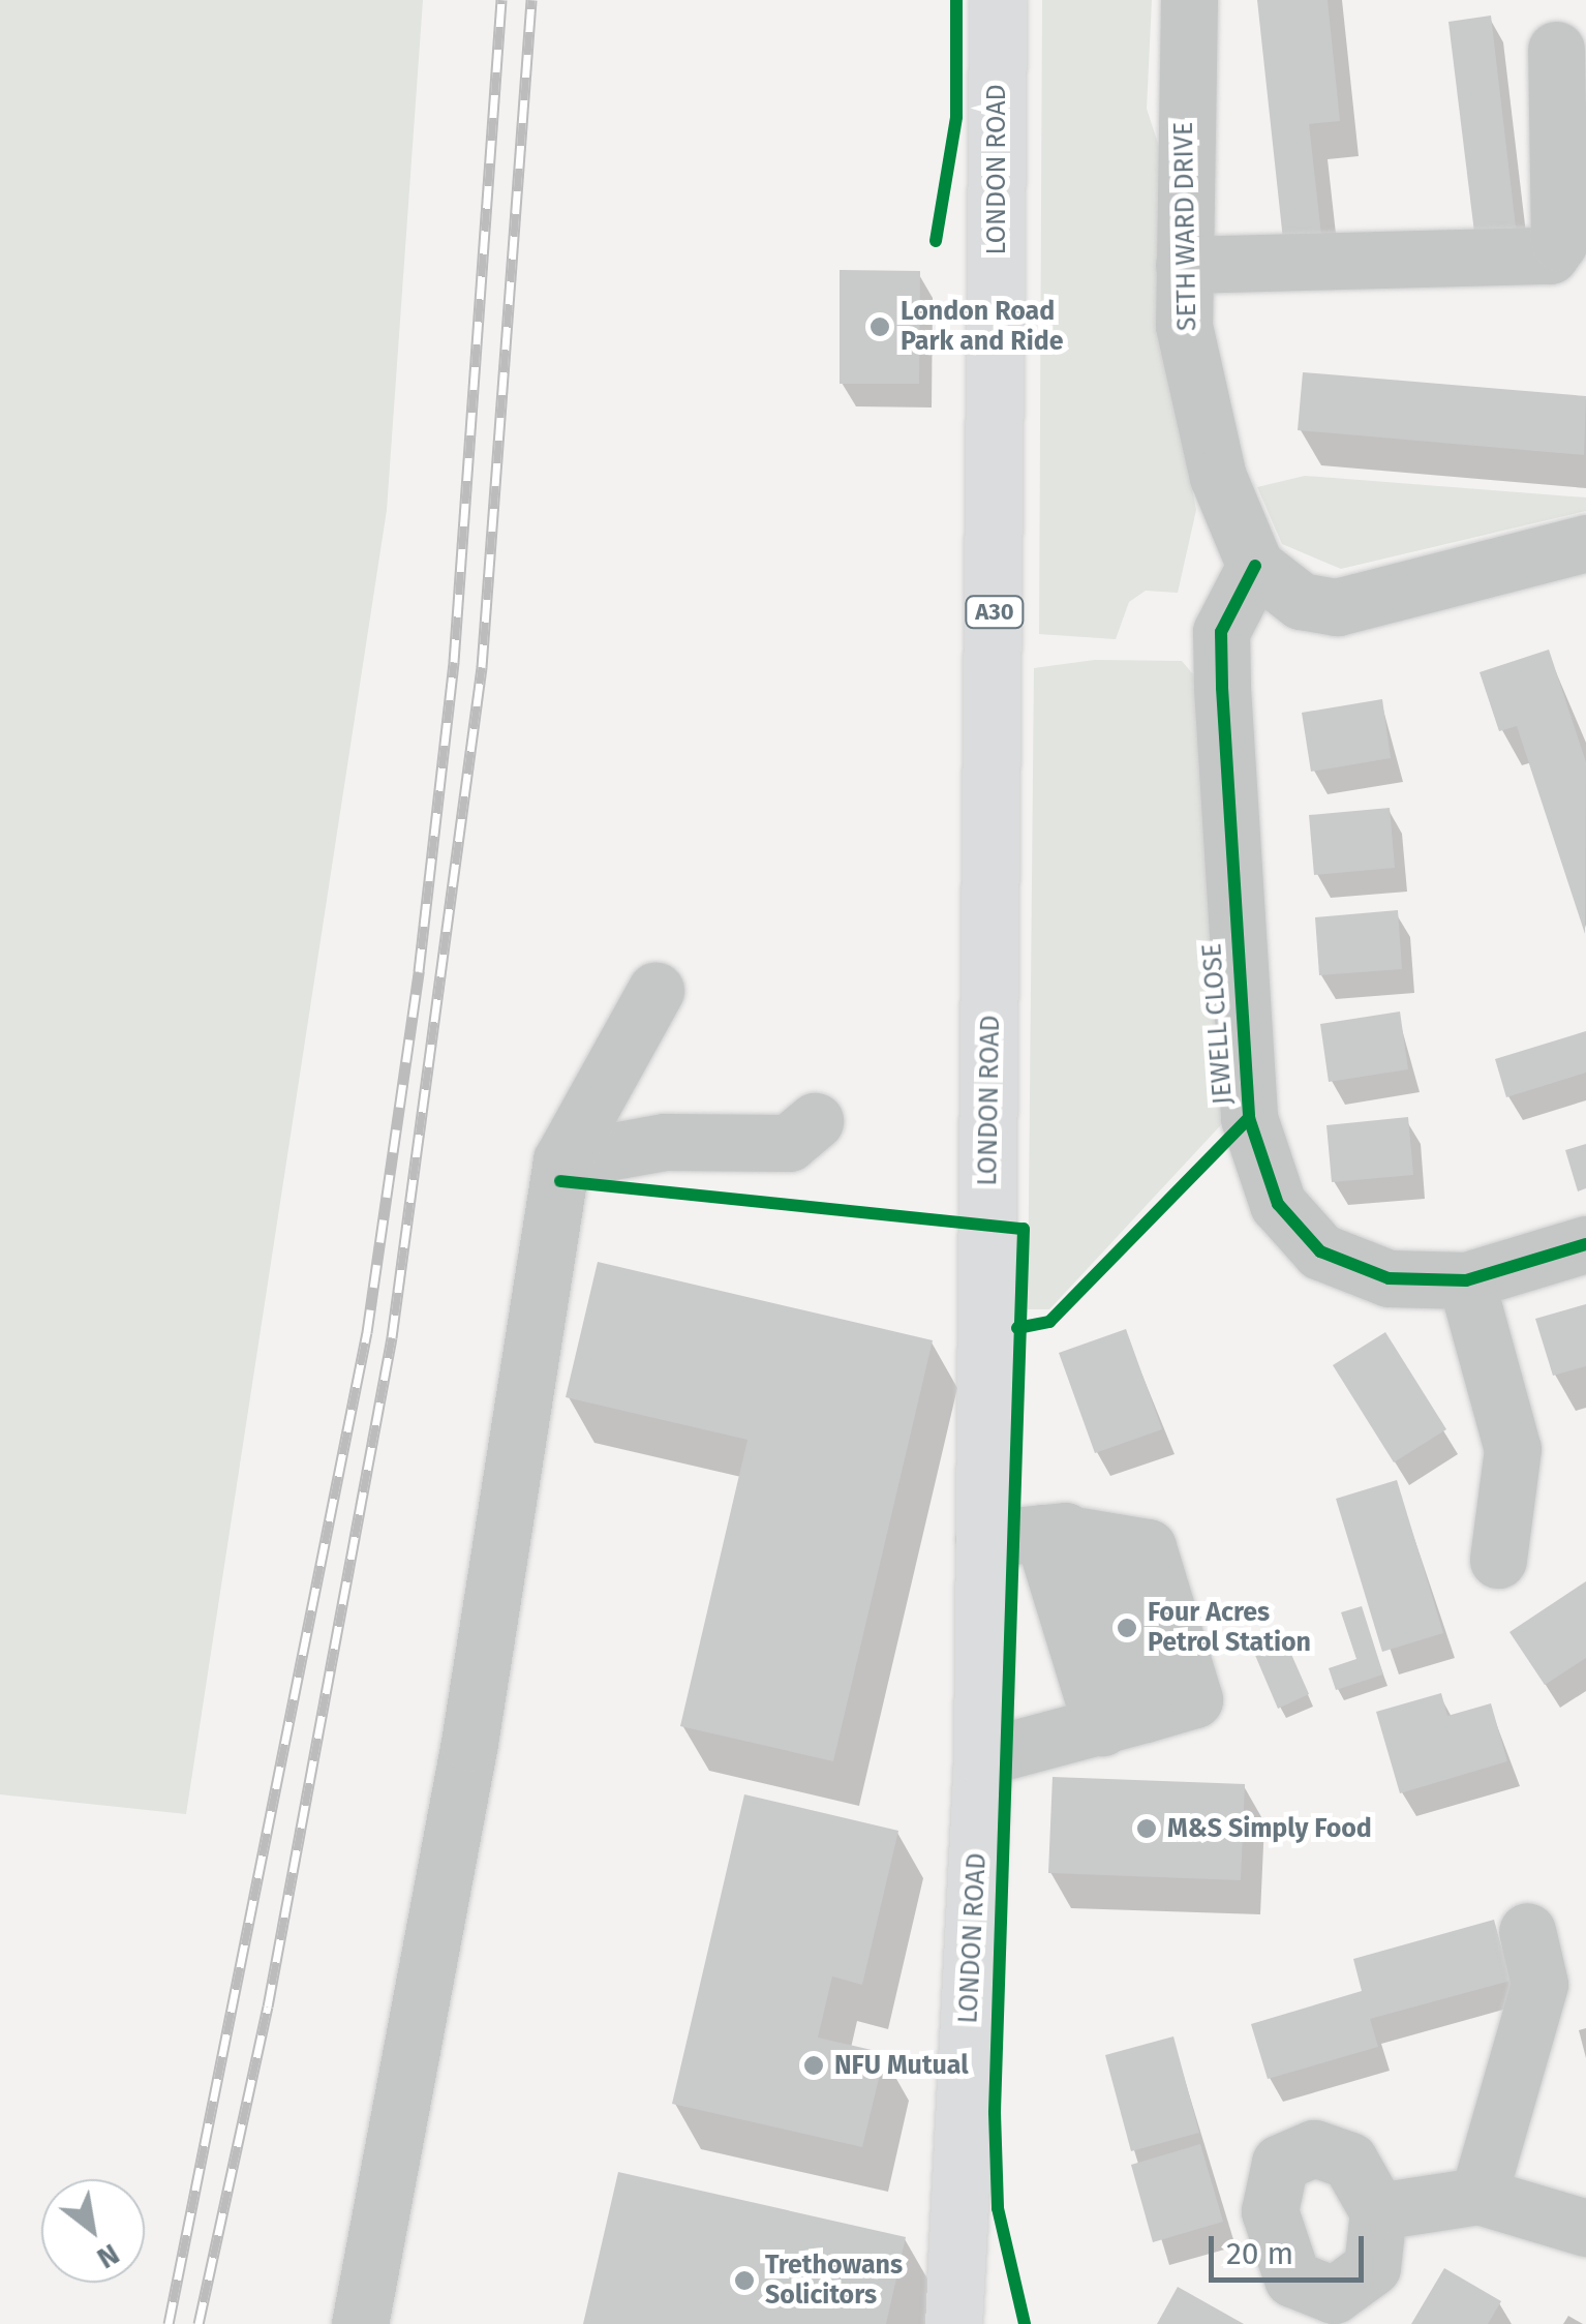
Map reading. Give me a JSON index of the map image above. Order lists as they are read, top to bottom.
{
  "streets": {
    "highway": ["LONDON ROAD", "A30"],
    "street": ["SETH WARD DRIVE", "JEWELL CLOSE"]
  },
  "crossings": [
    ["SETH WARD DRIVE", "JEWELL CLOSE"]
  ],
  "places": [
    "London Road Park and Ride",
    "Four Acres Petrol Station",
    "M&S Simply Food",
    "NFU Mutual",
    "Trethowans Solicitors"
  ],
  "scale_bar": "20 m",
  "north": "bottom right"
}
